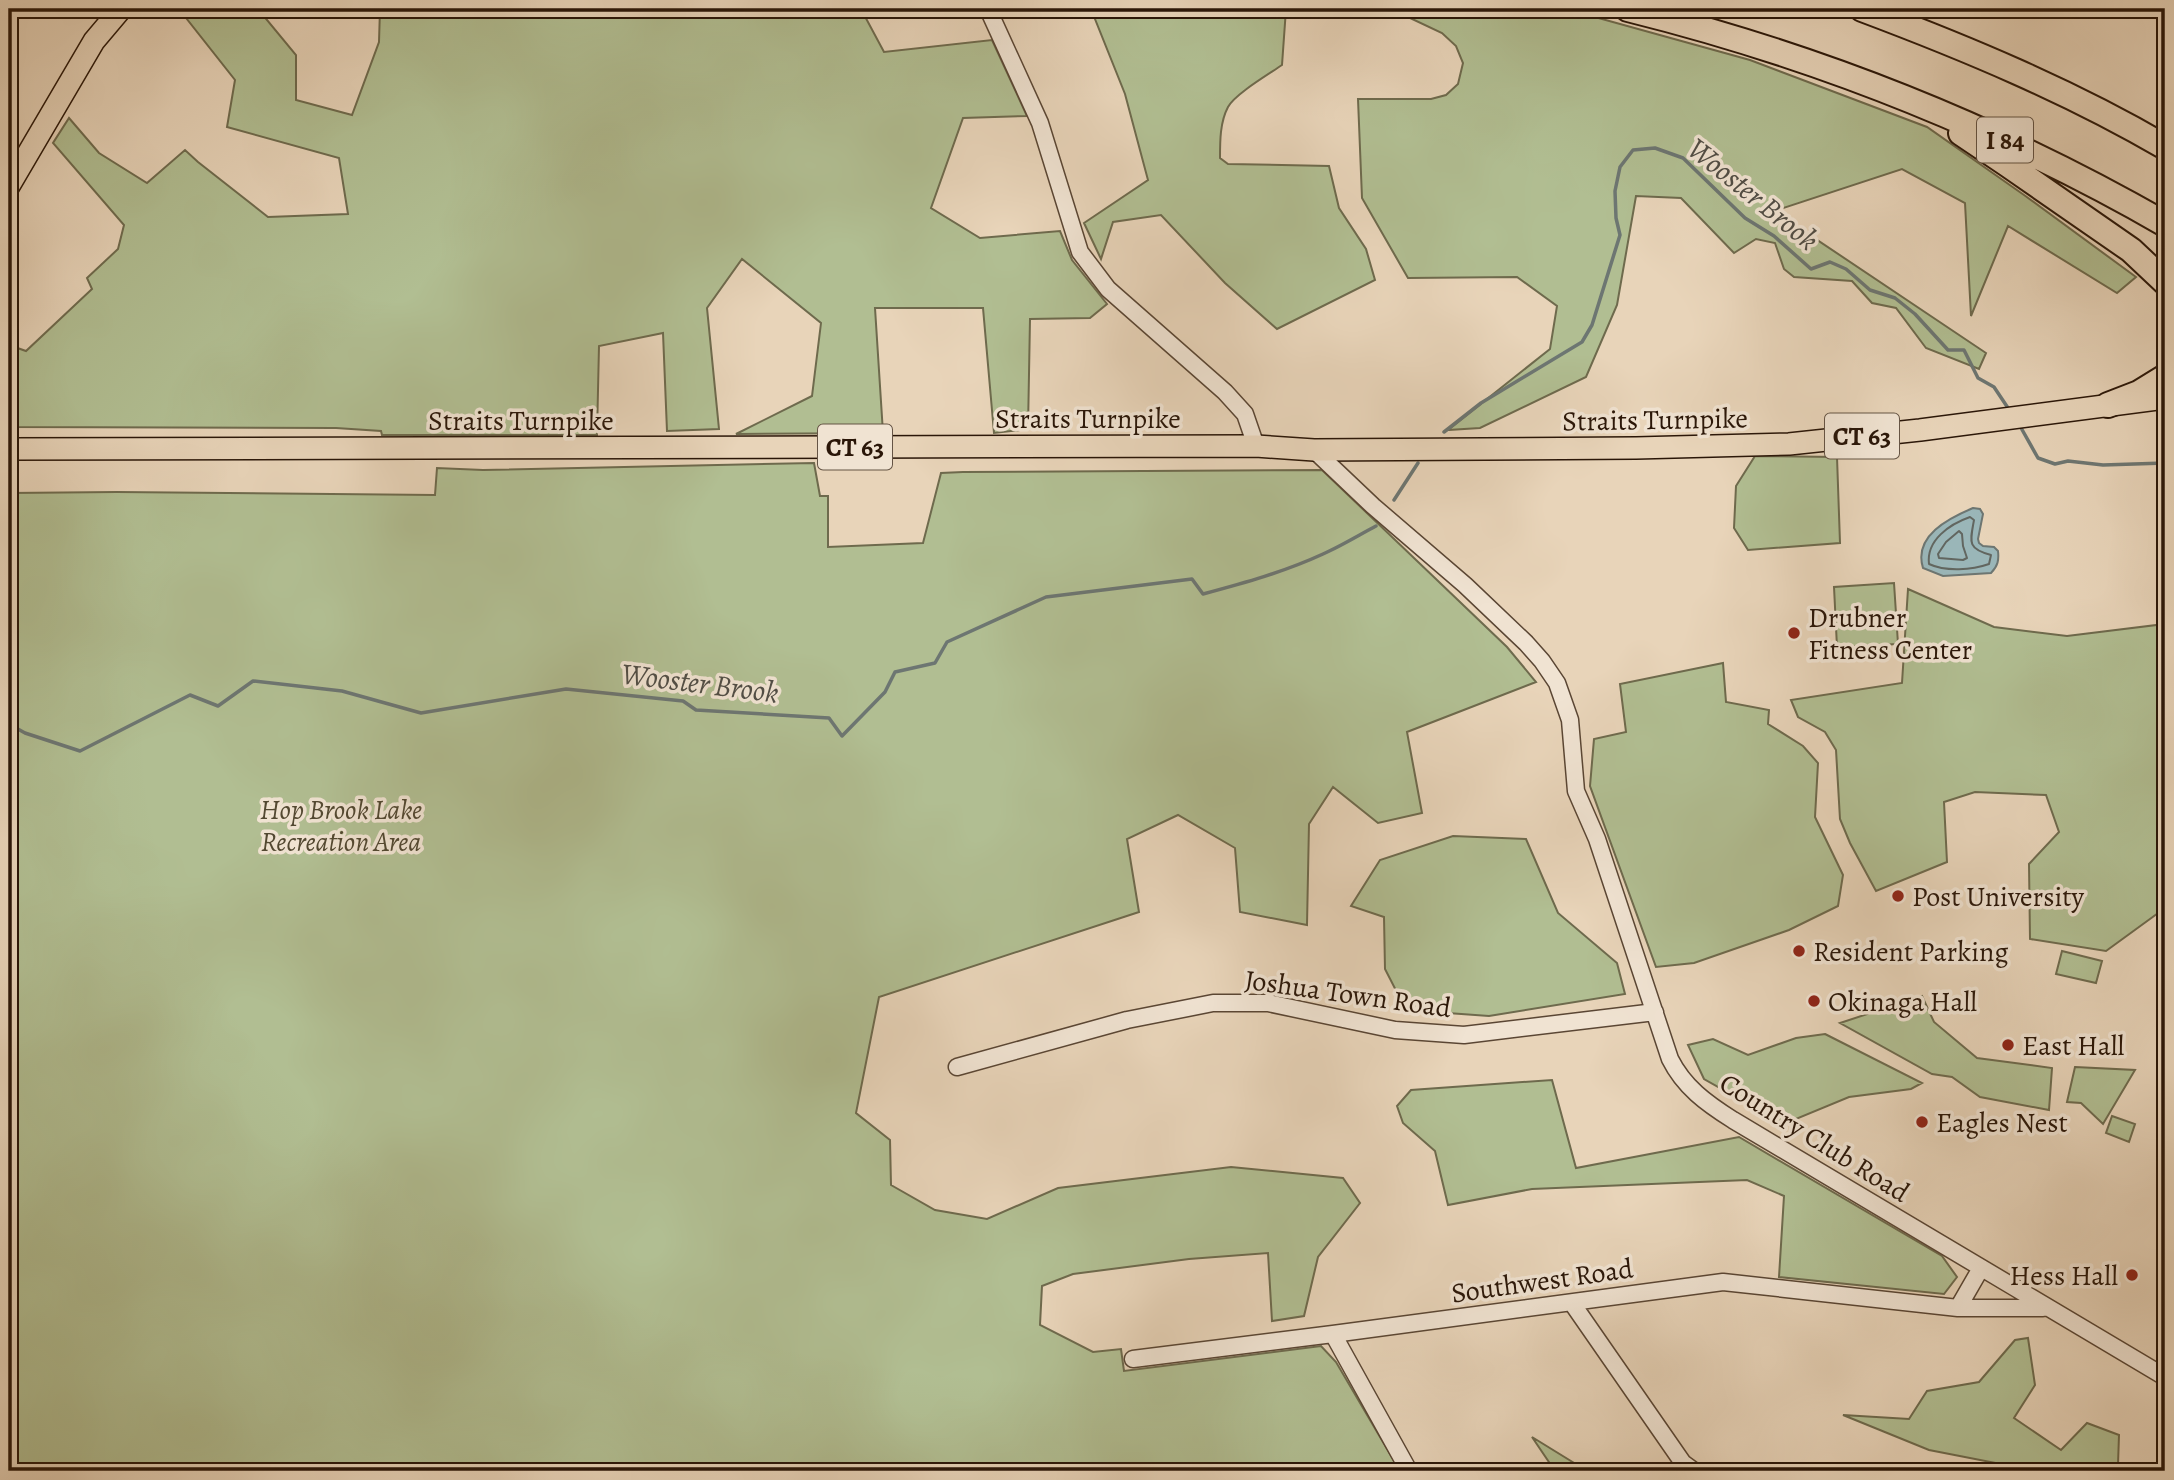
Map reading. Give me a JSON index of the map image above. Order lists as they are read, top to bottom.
{
  "streets": {
    "highway": ["I 84"],
    "main road": ["Straits Turnpike", "CT 63"],
    "street": ["Joshua Town Road", "Country Club Road", "Southwest Road"]
  },
  "crossings": [
    ["Straits Turnpike", "Country Club Road"],
    ["Joshua Town Road", "Country Club Road"],
    ["Country Club Road", "Southwest Road"]
  ],
  "water": ["Wooster Brook"],
  "parks": ["Hop Brook Lake Recreation Area"],
  "places": [
    "Drubner Fitness Center",
    "Post University",
    "Resident Parking",
    "Okinaga Hall",
    "East Hall",
    "Eagles Nest",
    "Hess Hall"
  ]
}
